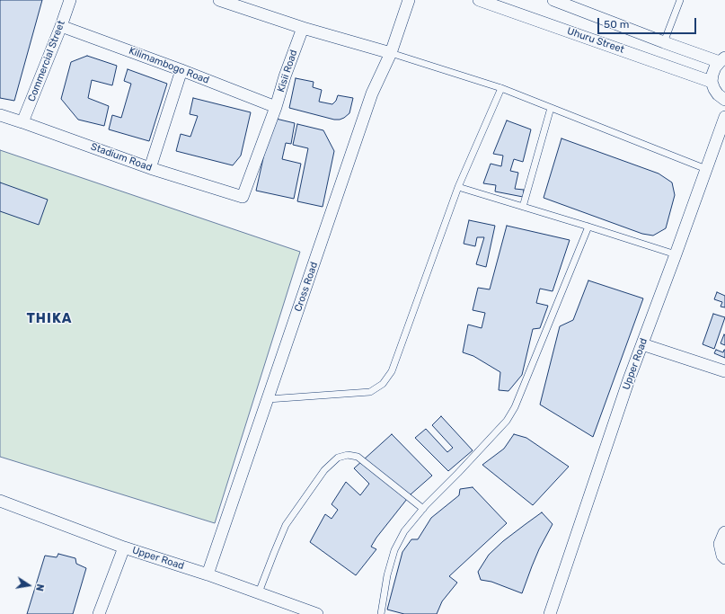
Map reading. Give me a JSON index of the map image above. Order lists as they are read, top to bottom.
{
  "streets": {
    "street": [
      "Uhuru Street",
      "Commercial Street",
      "Kilimambogo Road",
      "Kisii Road",
      "Stadium Road",
      "Cross Road",
      "Upper Road"
    ]
  },
  "crossings": [
    ["Commercial Street", "Kilimambogo Road"],
    ["Commercial Street", "Stadium Road"],
    ["Kilimambogo Road", "Kisii Road"],
    ["Kisii Road", "Stadium Road"],
    ["Cross Road", "Upper Road"]
  ],
  "districts": ["THIKA"],
  "scale_bar": "50 m",
  "north": "right"
}
